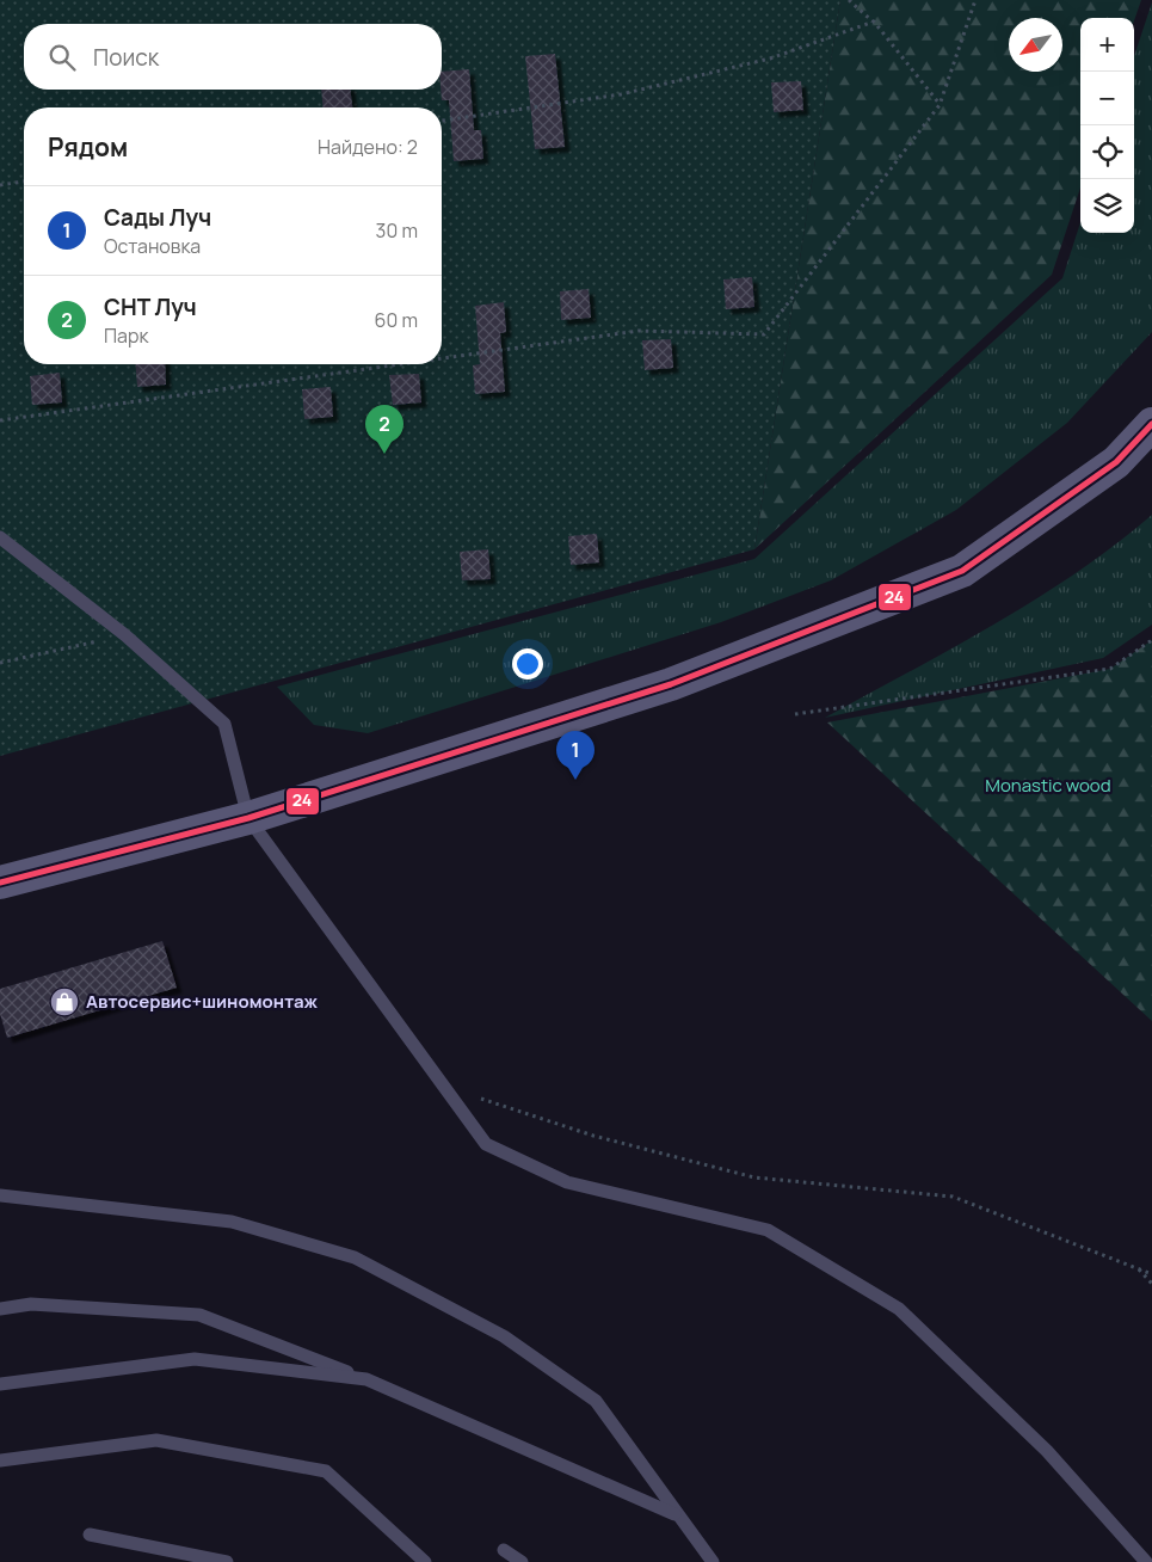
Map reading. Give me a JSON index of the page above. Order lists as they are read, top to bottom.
{
  "parks": ["Monastic wood"],
  "places": {
    "shop": ["Автосервис+шиномонтаж"]
  },
  "lines": ["transit line 24"],
  "north": "bottom left",
  "page": {
    "map_buttons": ["+", "−"],
    "search": "Поиск",
    "heading": ["Рядом", "Найдено: 2"],
    "list": [
      {
        "mark": "1",
        "name": "Сады Луч",
        "note": "Остановка",
        "value": "30 m"
      },
      {
        "mark": "2",
        "name": "СНТ Луч",
        "note": "Парк",
        "value": "60 m"
      }
    ],
    "pins": ["2", "1"]
  }
}
